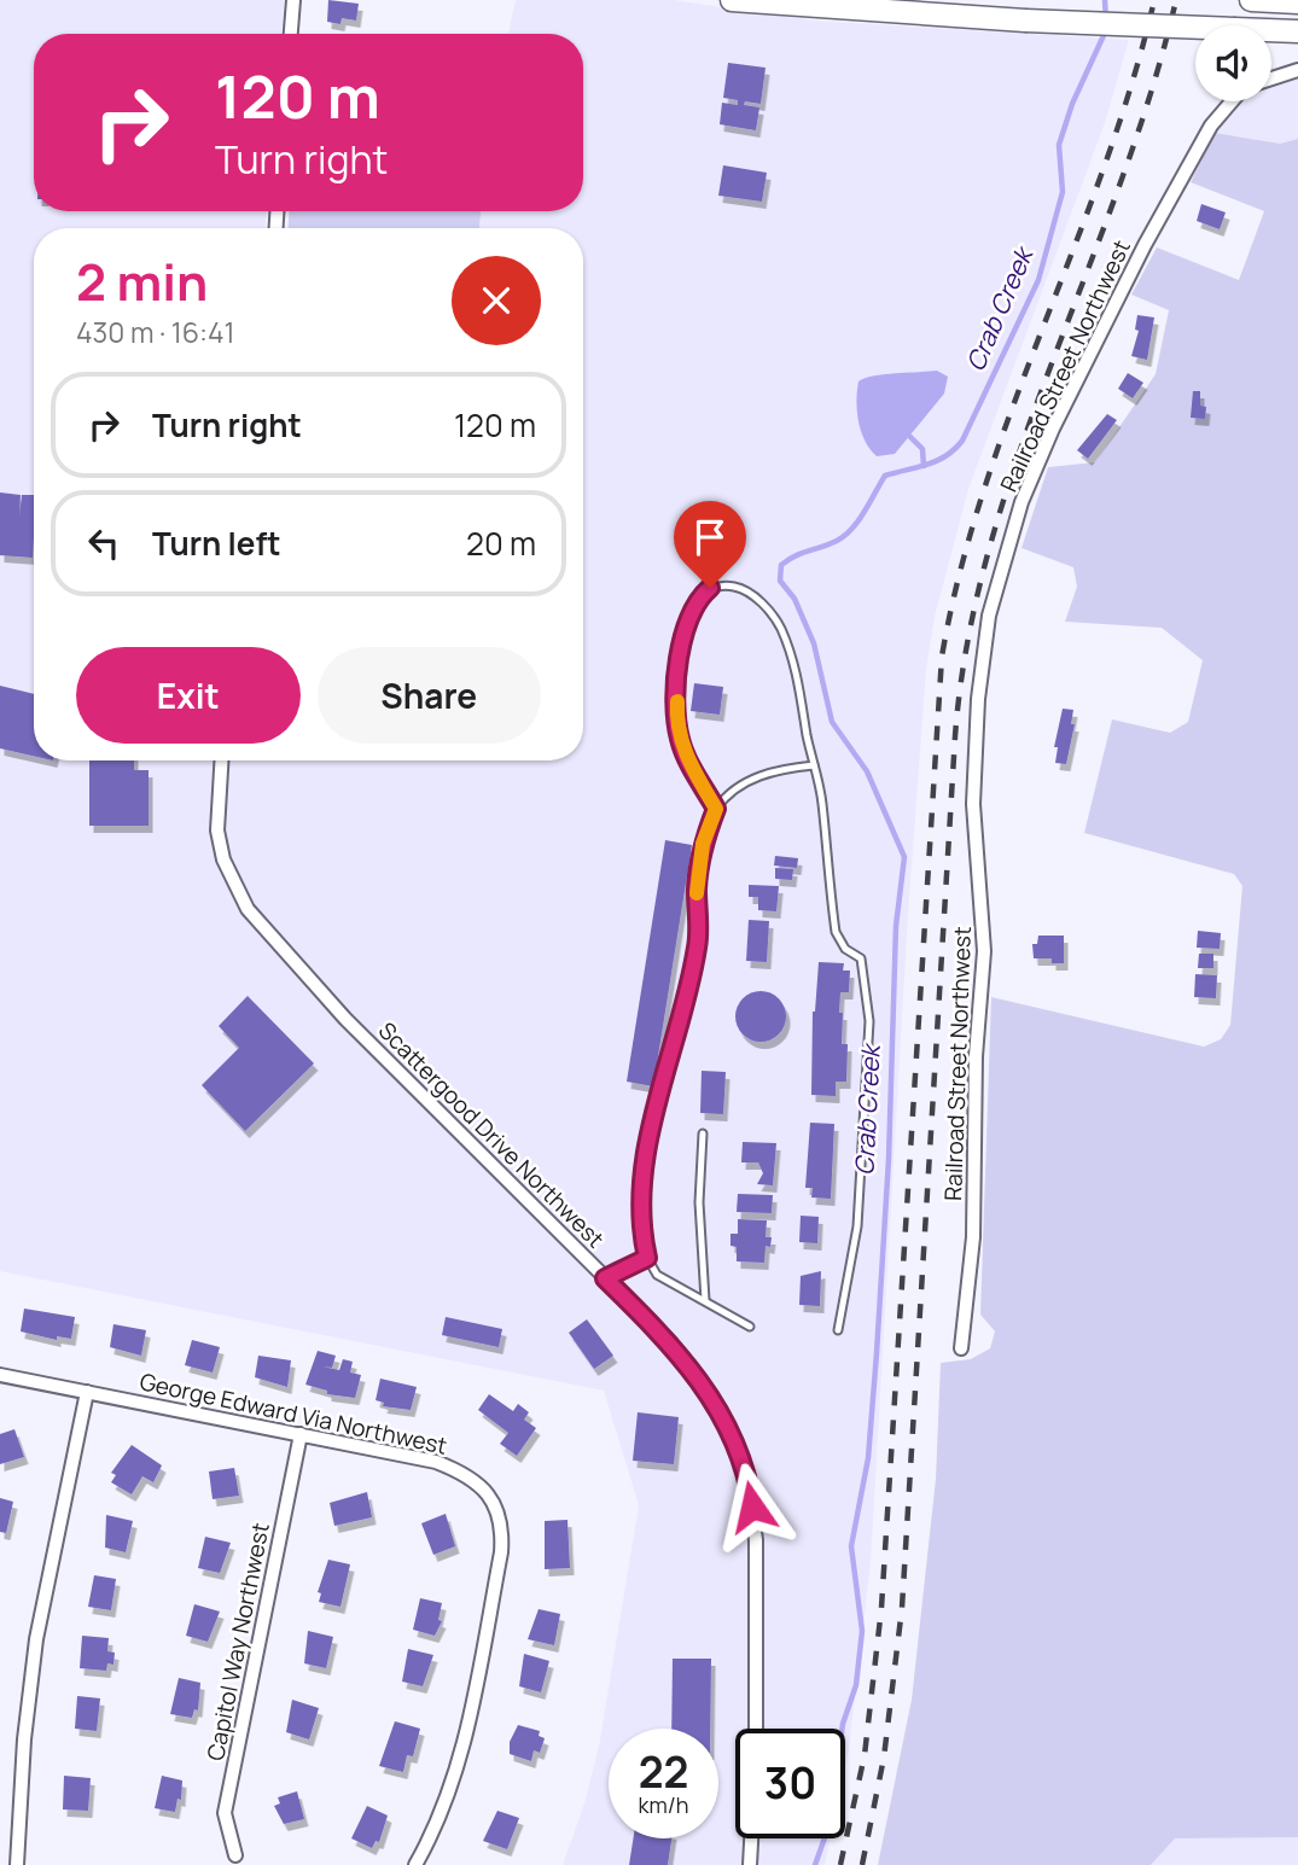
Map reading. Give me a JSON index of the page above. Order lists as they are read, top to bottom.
{
  "streets": {
    "street": [
      "Railroad Street Northwest",
      "Scattergood Drive Northwest",
      "George Edward Via Northwest",
      "Capitol Way Northwest"
    ]
  },
  "crossings": [
    ["George Edward Via Northwest", "Capitol Way Northwest"]
  ],
  "water": ["Crab Creek"],
  "page": {
    "turn": ["120 m", "Turn right"],
    "heading": ["2 min", "430 m · 16:41"],
    "list": [
      {
        "name": "Turn right",
        "value": "120 m"
      },
      {
        "name": "Turn left",
        "value": "20 m"
      }
    ],
    "buttons": ["Exit", "Share"],
    "speed": "22 km/h",
    "limit": "30"
  }
}
